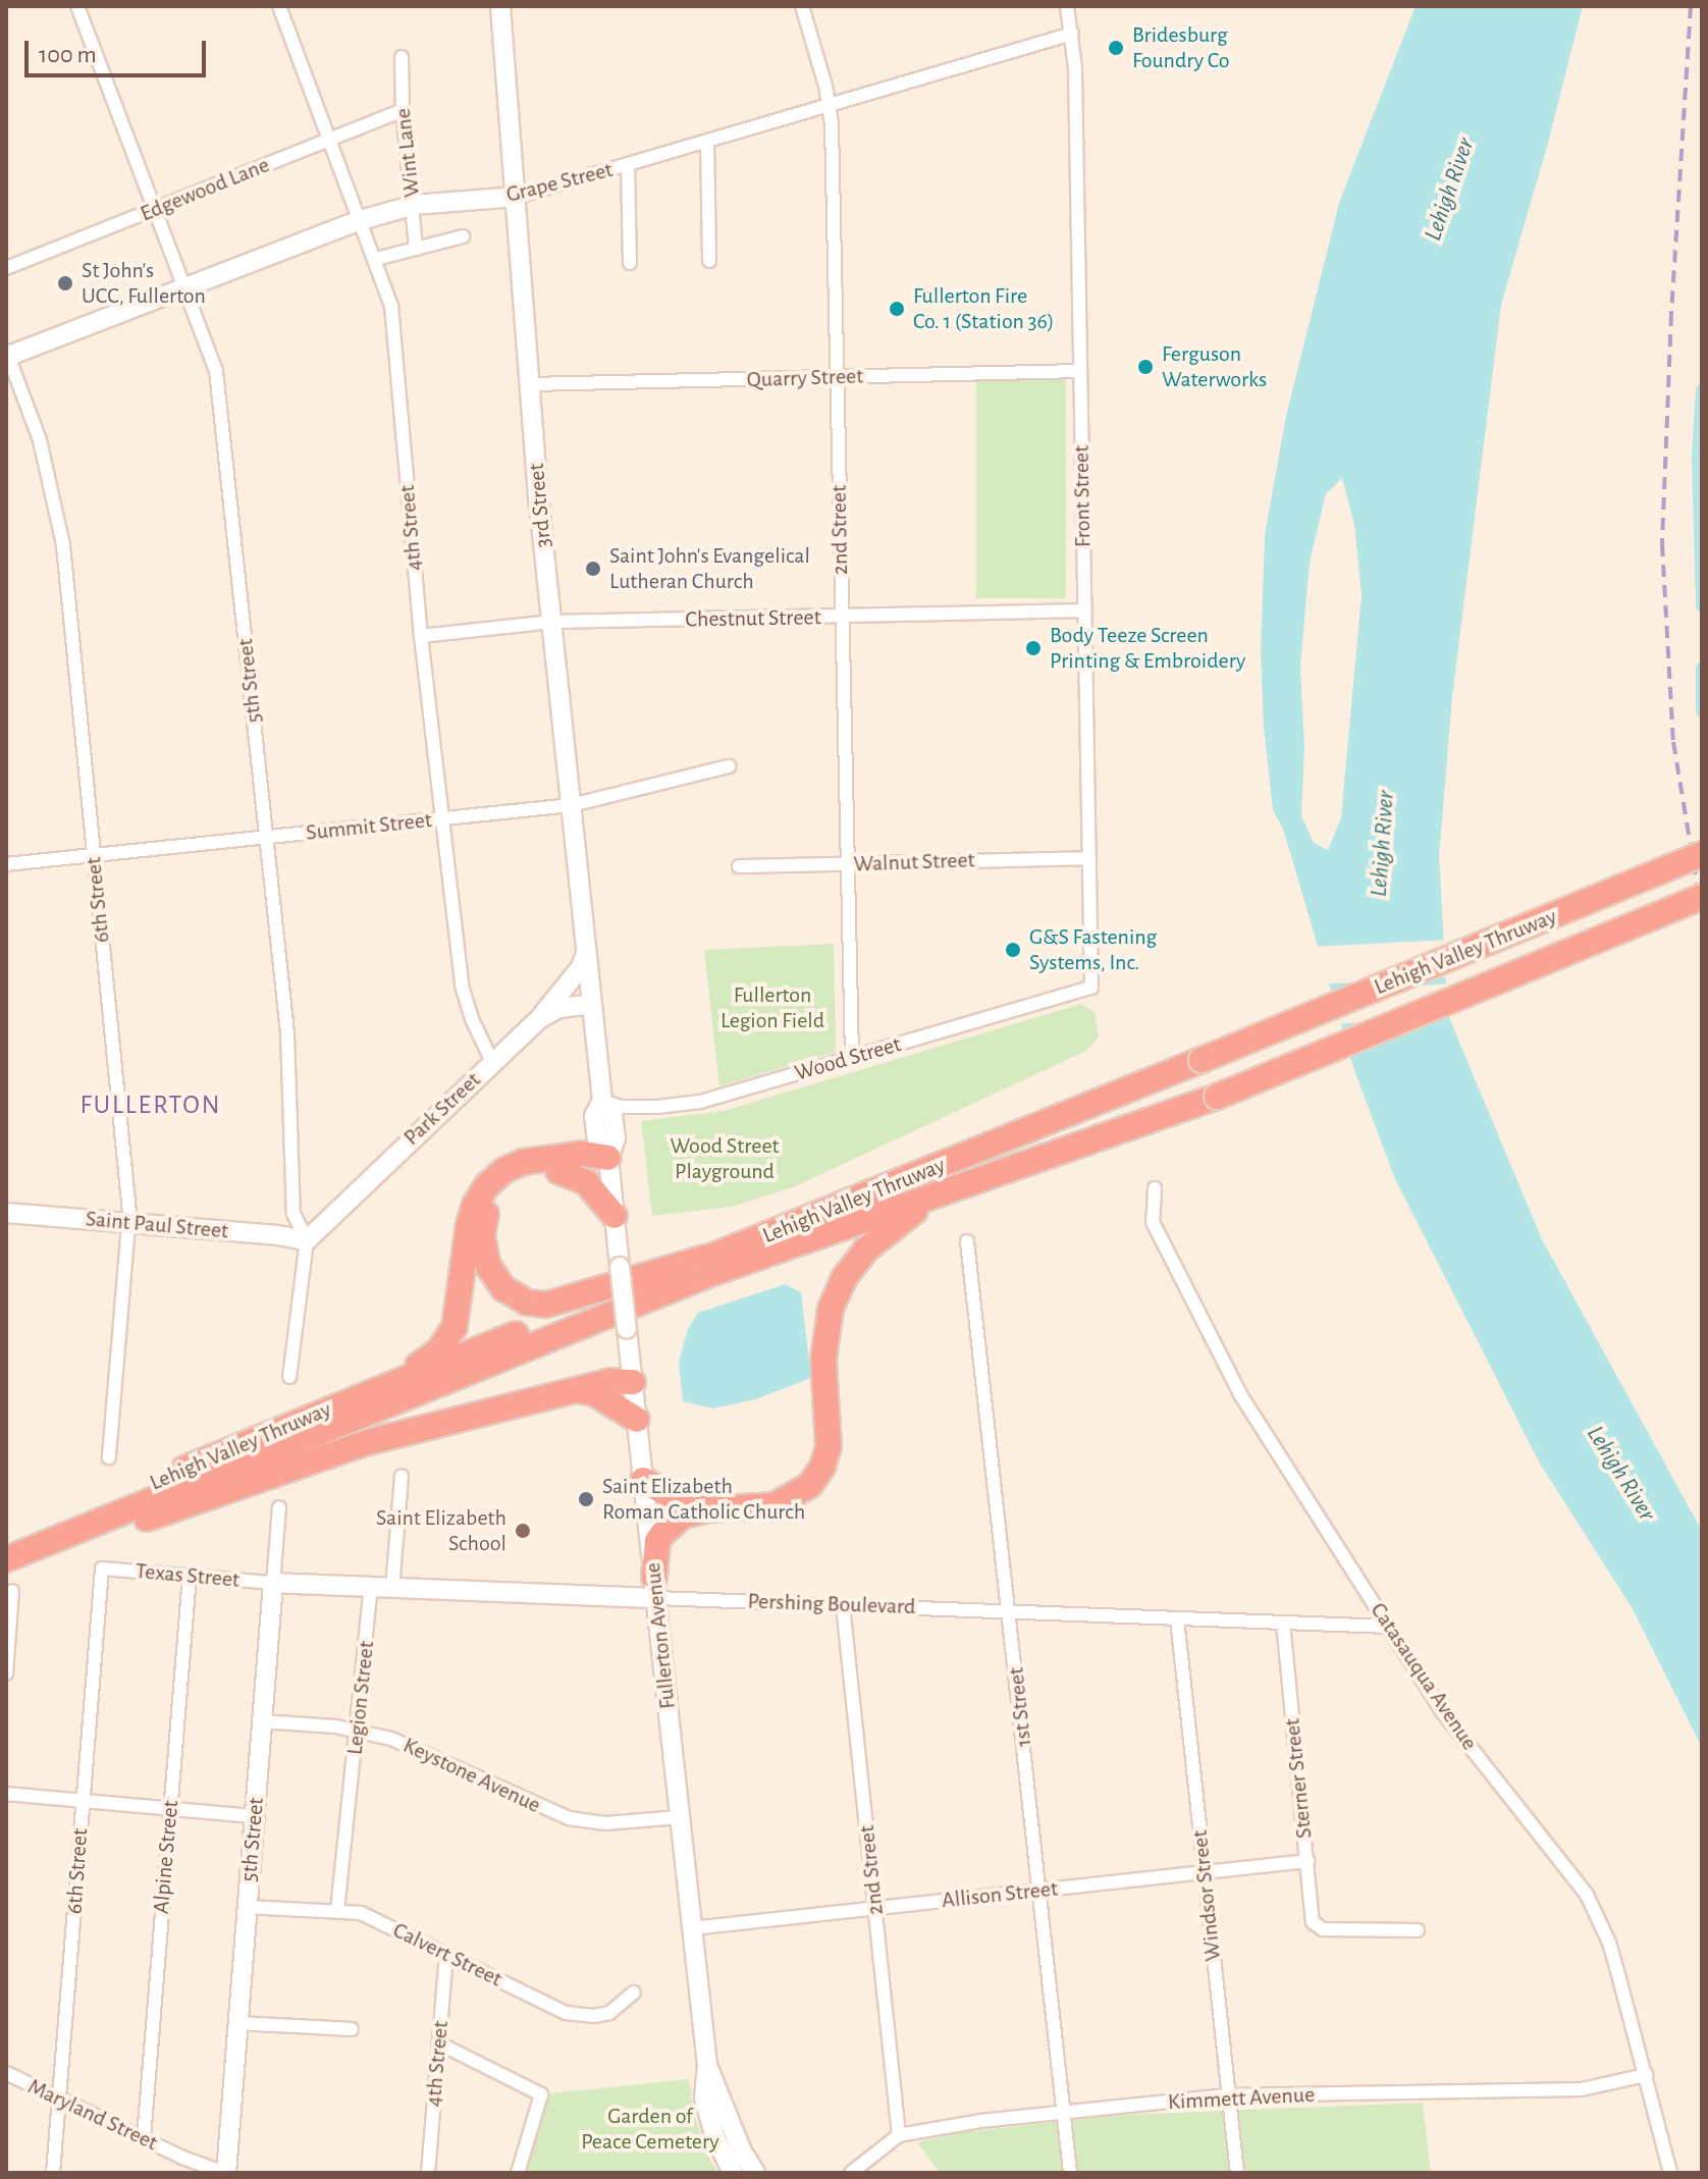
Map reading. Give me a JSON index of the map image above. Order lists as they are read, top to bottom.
{
  "streets": {
    "highway": ["Lehigh Valley Thruway"],
    "main road": [
      "Grape Street",
      "3rd Street",
      "5th Street",
      "Park Street",
      "Saint Paul Street",
      "Pershing Boulevard",
      "Fullerton Avenue"
    ],
    "street": [
      "Wint Lane",
      "Edgewood Lane",
      "Quarry Street",
      "Front Street",
      "4th Street",
      "2nd Street",
      "Chestnut Street",
      "Summit Street",
      "Walnut Street",
      "6th Street",
      "Wood Street",
      "Texas Street",
      "Catasauqua Avenue",
      "Legion Street",
      "1st Street",
      "Keystone Avenue",
      "Sterner Street",
      "Alpine Street",
      "Allison Street",
      "Windsor Street",
      "Calvert Street",
      "Kimmett Avenue",
      "Maryland Street"
    ]
  },
  "crossings": [
    ["Wint Lane", "Grape Street"],
    ["Wint Lane", "Edgewood Lane"],
    ["Grape Street", "Front Street"],
    ["Grape Street", "3rd Street"],
    ["Grape Street", "4th Street"],
    ["Grape Street", "2nd Street"],
    ["Grape Street", "5th Street"],
    ["Grape Street", "6th Street"],
    ["Edgewood Lane", "4th Street"],
    ["Edgewood Lane", "5th Street"],
    ["Quarry Street", "Front Street"],
    ["Quarry Street", "3rd Street"],
    ["Quarry Street", "2nd Street"],
    ["Front Street", "Chestnut Street"],
    ["Front Street", "Walnut Street"],
    ["Front Street", "Wood Street"],
    ["3rd Street", "Chestnut Street"],
    ["3rd Street", "Summit Street"],
    ["3rd Street", "Park Street"],
    ["3rd Street", "Fullerton Avenue"],
    ["4th Street", "Chestnut Street"],
    ["4th Street", "Summit Street"],
    ["4th Street", "Park Street"],
    ["4th Street", "Calvert Street"],
    ["2nd Street", "Chestnut Street"],
    ["2nd Street", "Walnut Street"],
    ["2nd Street", "Wood Street"],
    ["2nd Street", "Pershing Boulevard"],
    ["2nd Street", "Allison Street"],
    ["2nd Street", "Kimmett Avenue"],
    ["5th Street", "Summit Street"],
    ["5th Street", "Park Street"],
    ["5th Street", "Saint Paul Street"],
    ["5th Street", "Texas Street"],
    ["5th Street", "Pershing Boulevard"],
    ["5th Street", "Keystone Avenue"],
    ["5th Street", "Calvert Street"],
    ["5th Street", "Maryland Street"],
    ["Summit Street", "6th Street"],
    ["6th Street", "Saint Paul Street"],
    ["6th Street", "Texas Street"],
    ["6th Street", "Maryland Street"],
    ["Wood Street", "Fullerton Avenue"],
    ["Park Street", "Saint Paul Street"],
    ["Park Street", "Fullerton Avenue"],
    ["Texas Street", "Pershing Boulevard"],
    ["Texas Street", "Alpine Street"],
    ["Pershing Boulevard", "Fullerton Avenue"],
    ["Pershing Boulevard", "Catasauqua Avenue"],
    ["Pershing Boulevard", "Legion Street"],
    ["Pershing Boulevard", "1st Street"],
    ["Pershing Boulevard", "Sterner Street"],
    ["Pershing Boulevard", "Windsor Street"],
    ["Fullerton Avenue", "Keystone Avenue"],
    ["Fullerton Avenue", "Allison Street"],
    ["Catasauqua Avenue", "Kimmett Avenue"],
    ["Legion Street", "Keystone Avenue"],
    ["Legion Street", "Calvert Street"],
    ["1st Street", "Allison Street"],
    ["1st Street", "Kimmett Avenue"],
    ["Sterner Street", "Allison Street"],
    ["Alpine Street", "Maryland Street"],
    ["Allison Street", "Windsor Street"],
    ["Windsor Street", "Kimmett Avenue"]
  ],
  "districts": ["FULLERTON"],
  "water": ["Lehigh River"],
  "parks": ["Fullerton Legion Field", "Wood Street Playground", "Garden of Peace Cemetery"],
  "places": [
    "Bridesburg Foundry Co",
    "St John's UCC, Fullerton",
    "Fullerton Fire Co. 1 (Station 36)",
    "Ferguson Waterworks",
    "Saint John's Evangelical Lutheran Church",
    "Body Teeze Screen Printing & Embroidery",
    "G&S Fastening Systems, Inc.",
    "Saint Elizabeth Roman Catholic Church",
    "Saint Elizabeth School"
  ],
  "scale_bar": "100 m"
}
